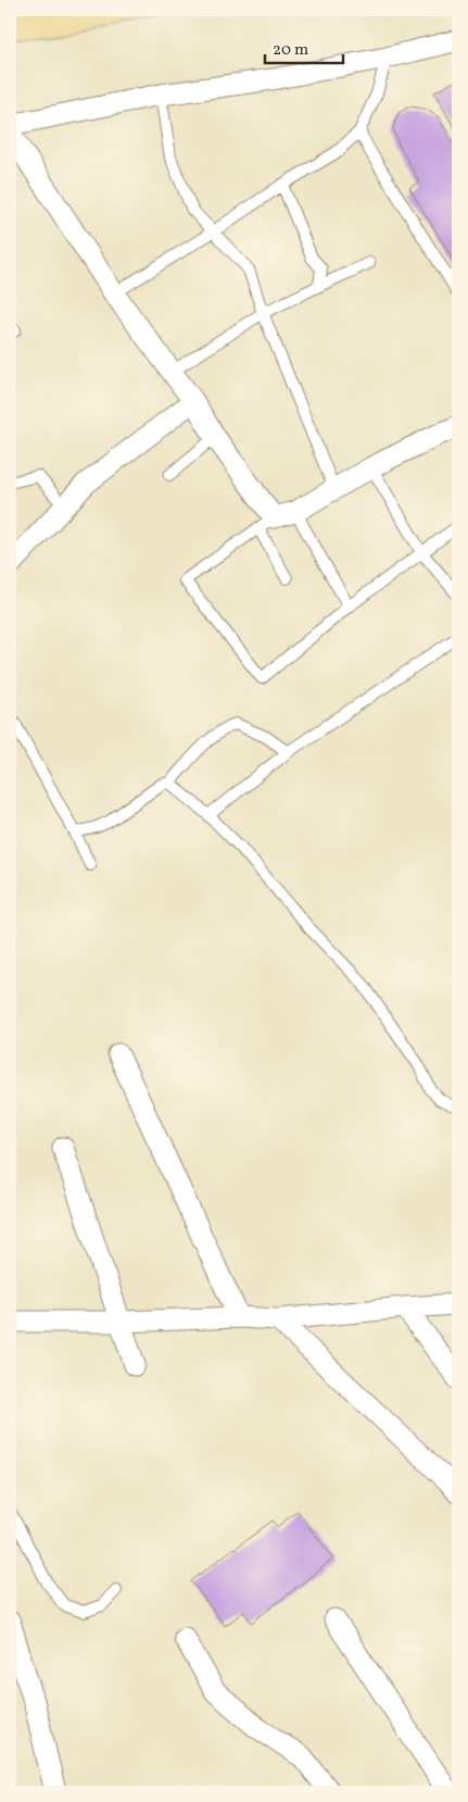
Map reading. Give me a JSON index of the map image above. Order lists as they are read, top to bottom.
{
  "scale_bar": "20 m"
}
